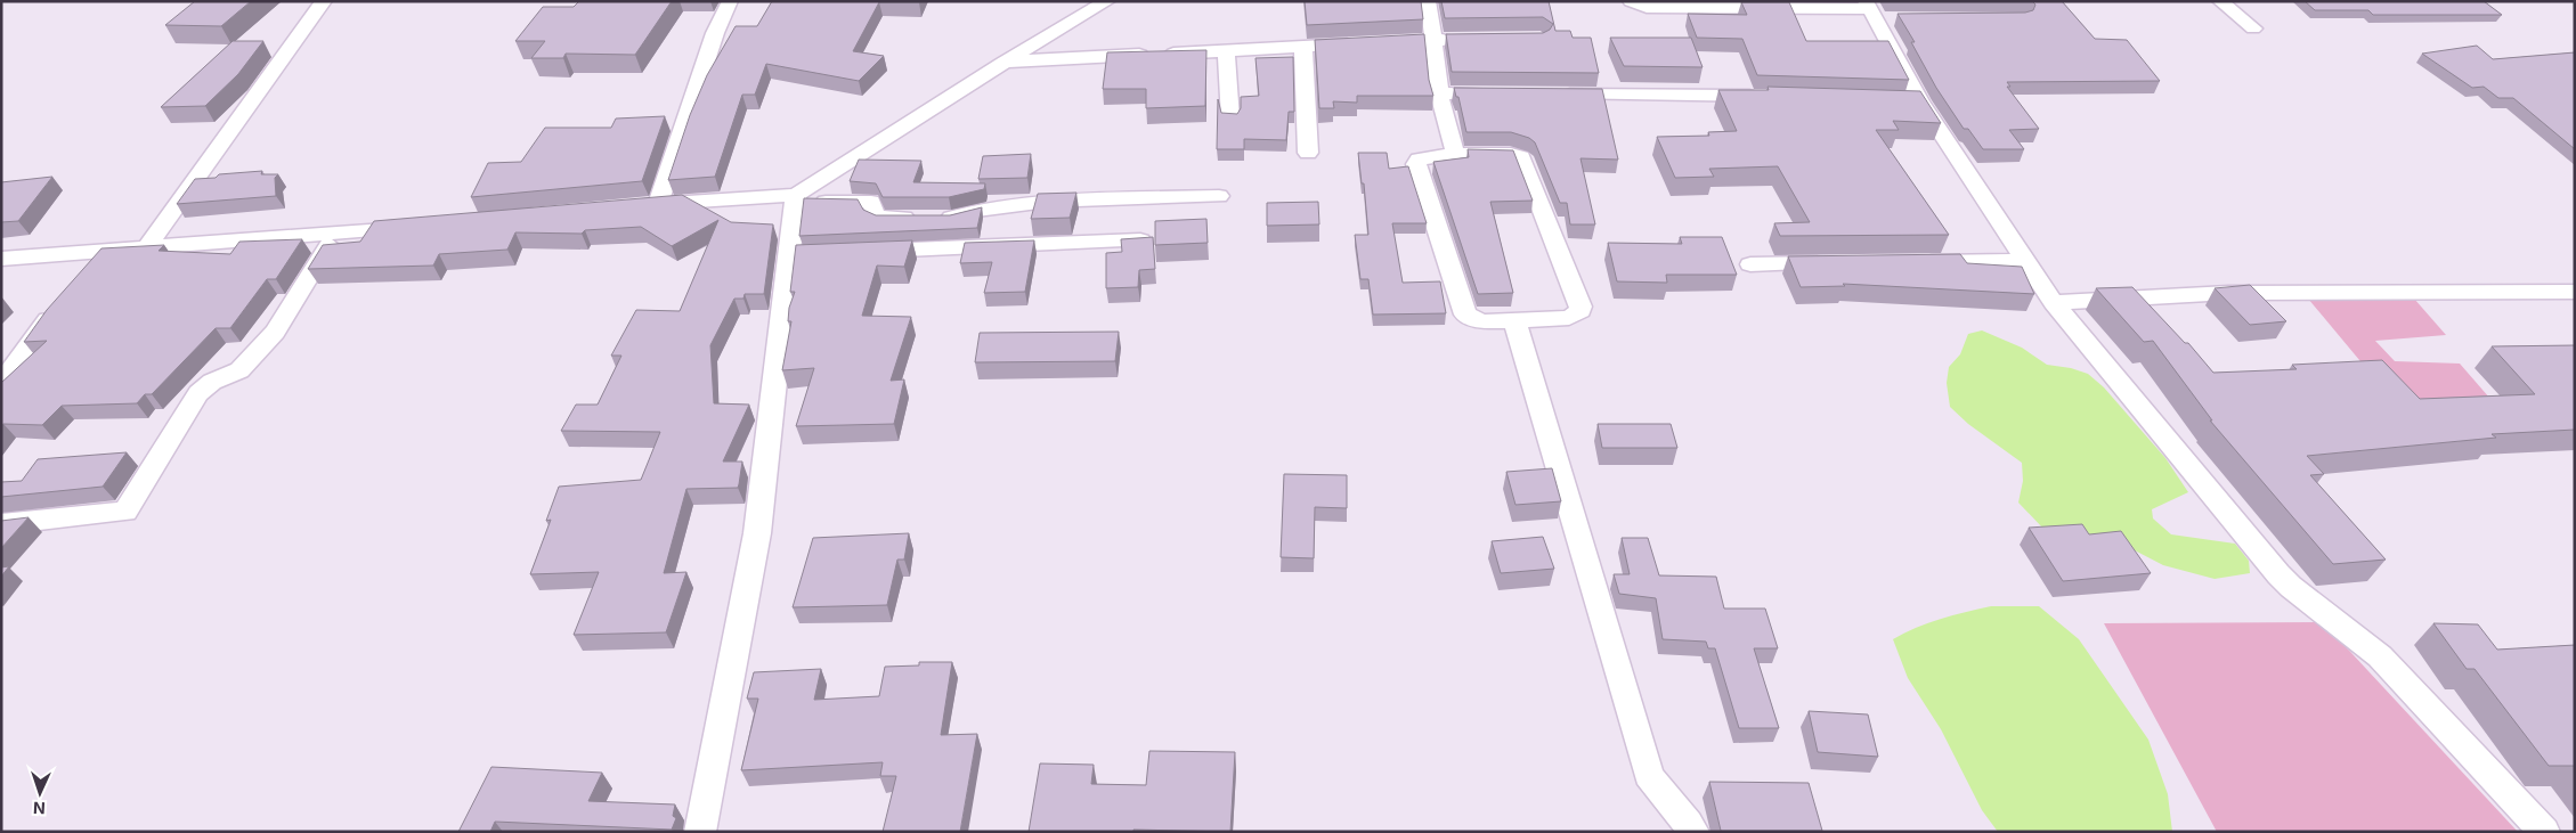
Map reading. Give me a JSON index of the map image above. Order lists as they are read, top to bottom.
{
  "north": "bottom"
}
